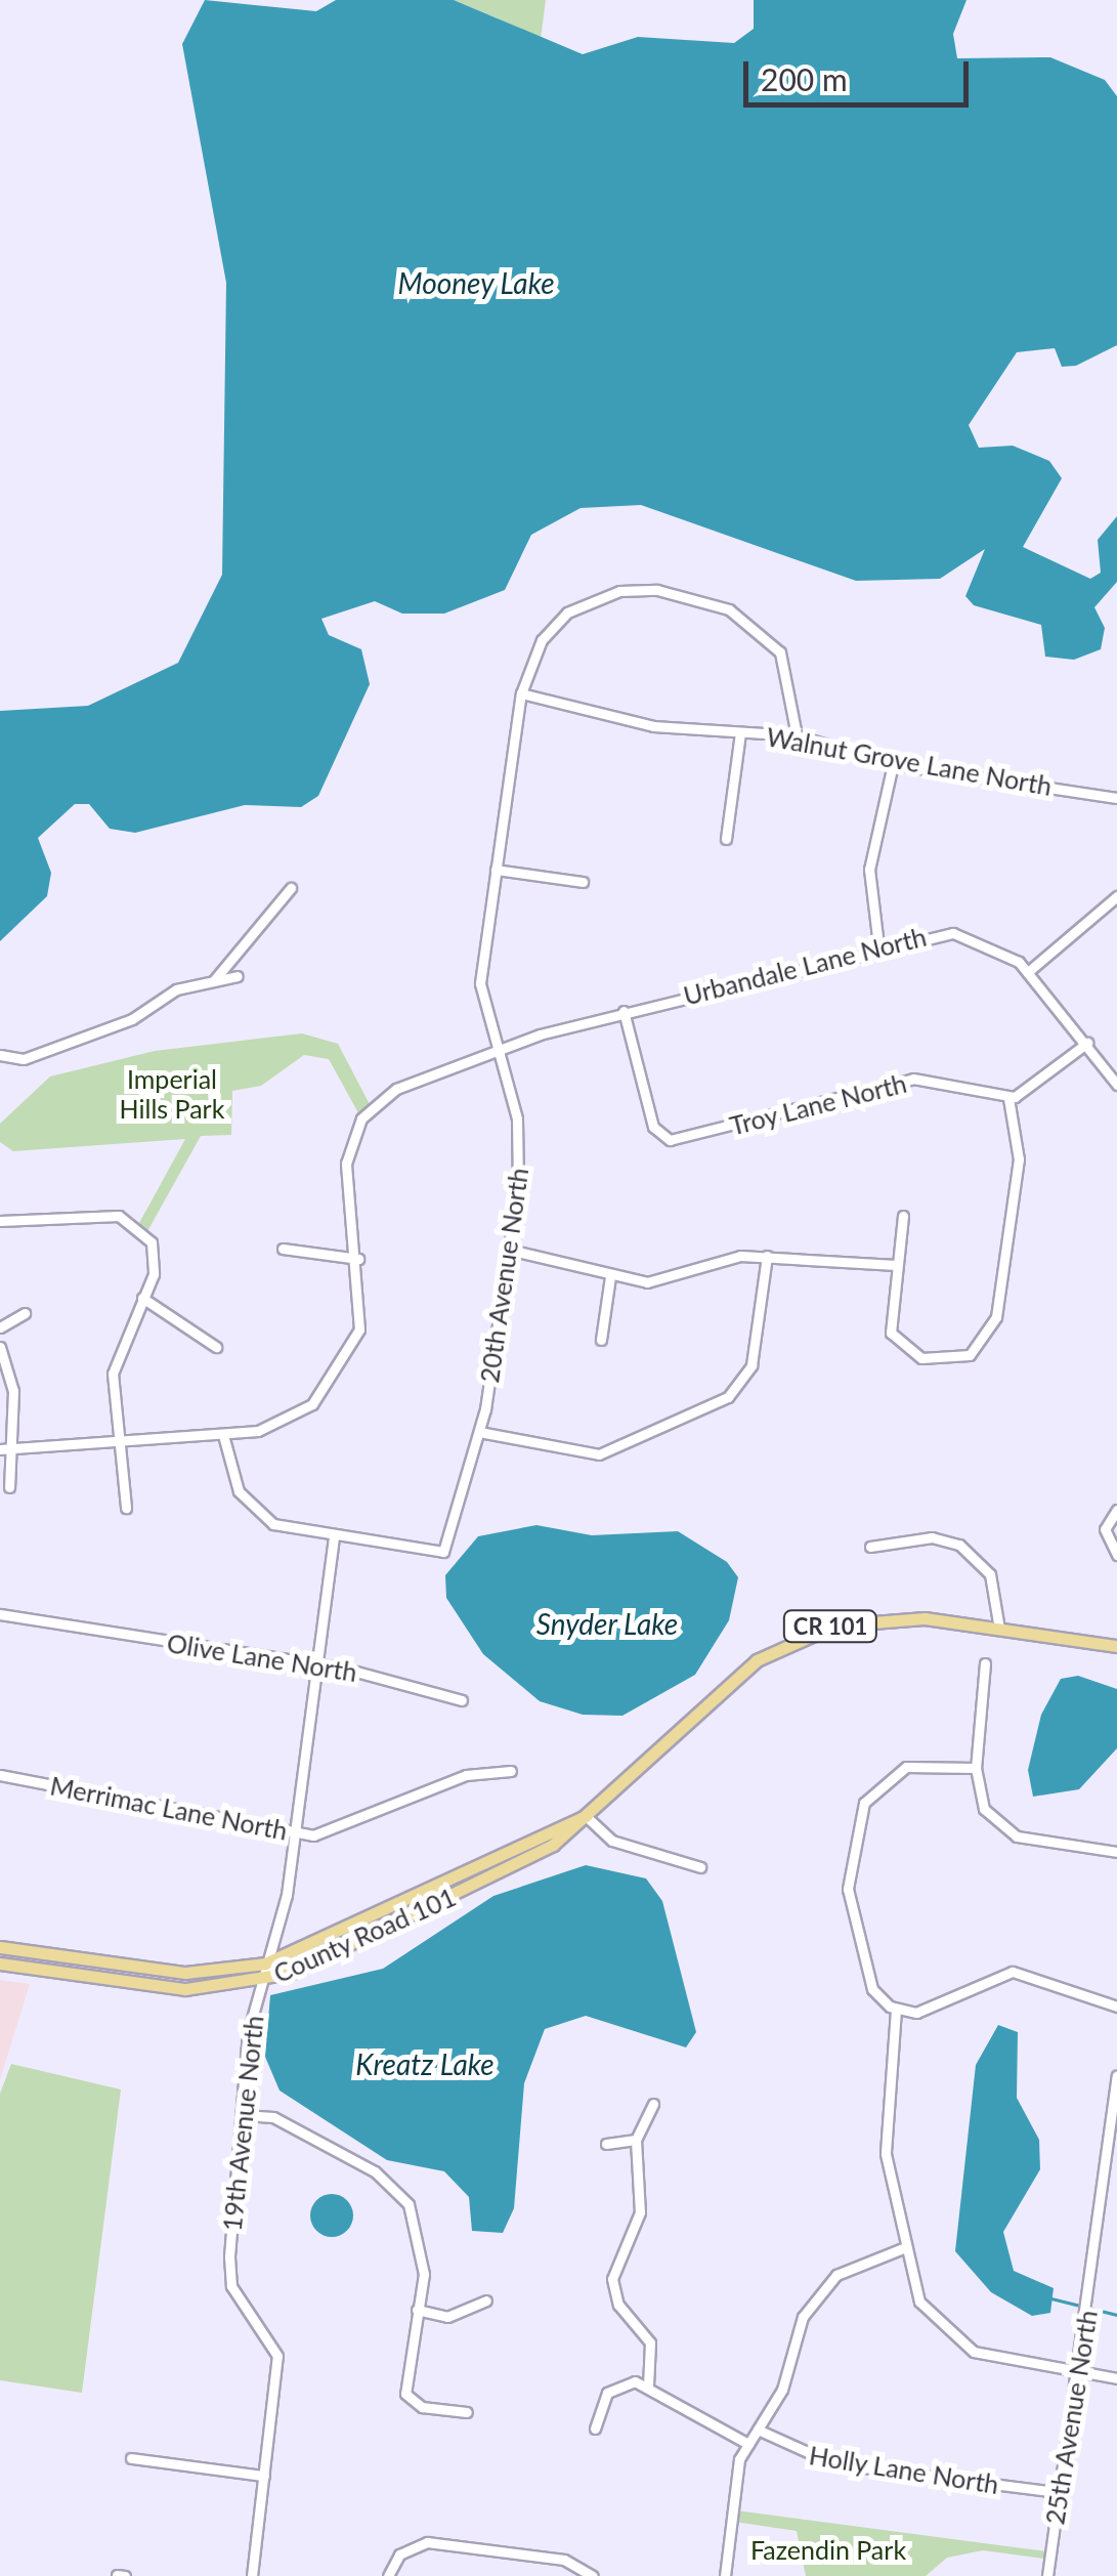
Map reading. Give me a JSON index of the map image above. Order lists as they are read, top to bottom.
{
  "streets": {
    "main road": ["CR 101", "County Road 101"],
    "street": [
      "Walnut Grove Lane North",
      "Urbandale Lane North",
      "Troy Lane North",
      "20th Avenue North",
      "Olive Lane North",
      "Merrimac Lane North",
      "19th Avenue North",
      "25th Avenue North",
      "Holly Lane North"
    ]
  },
  "crossings": [
    ["Walnut Grove Lane North", "20th Avenue North"],
    ["Urbandale Lane North", "Troy Lane North"],
    ["Urbandale Lane North", "20th Avenue North"],
    ["20th Avenue North", "19th Avenue North"],
    ["Olive Lane North", "19th Avenue North"],
    ["Merrimac Lane North", "19th Avenue North"],
    ["County Road 101", "19th Avenue North"],
    ["25th Avenue North", "Holly Lane North"]
  ],
  "water": ["Mooney Lake", "Snyder Lake", "Kreatz Lake"],
  "parks": ["Imperial Hills Park", "Fazendin Park"],
  "scale_bar": "200 m"
}
